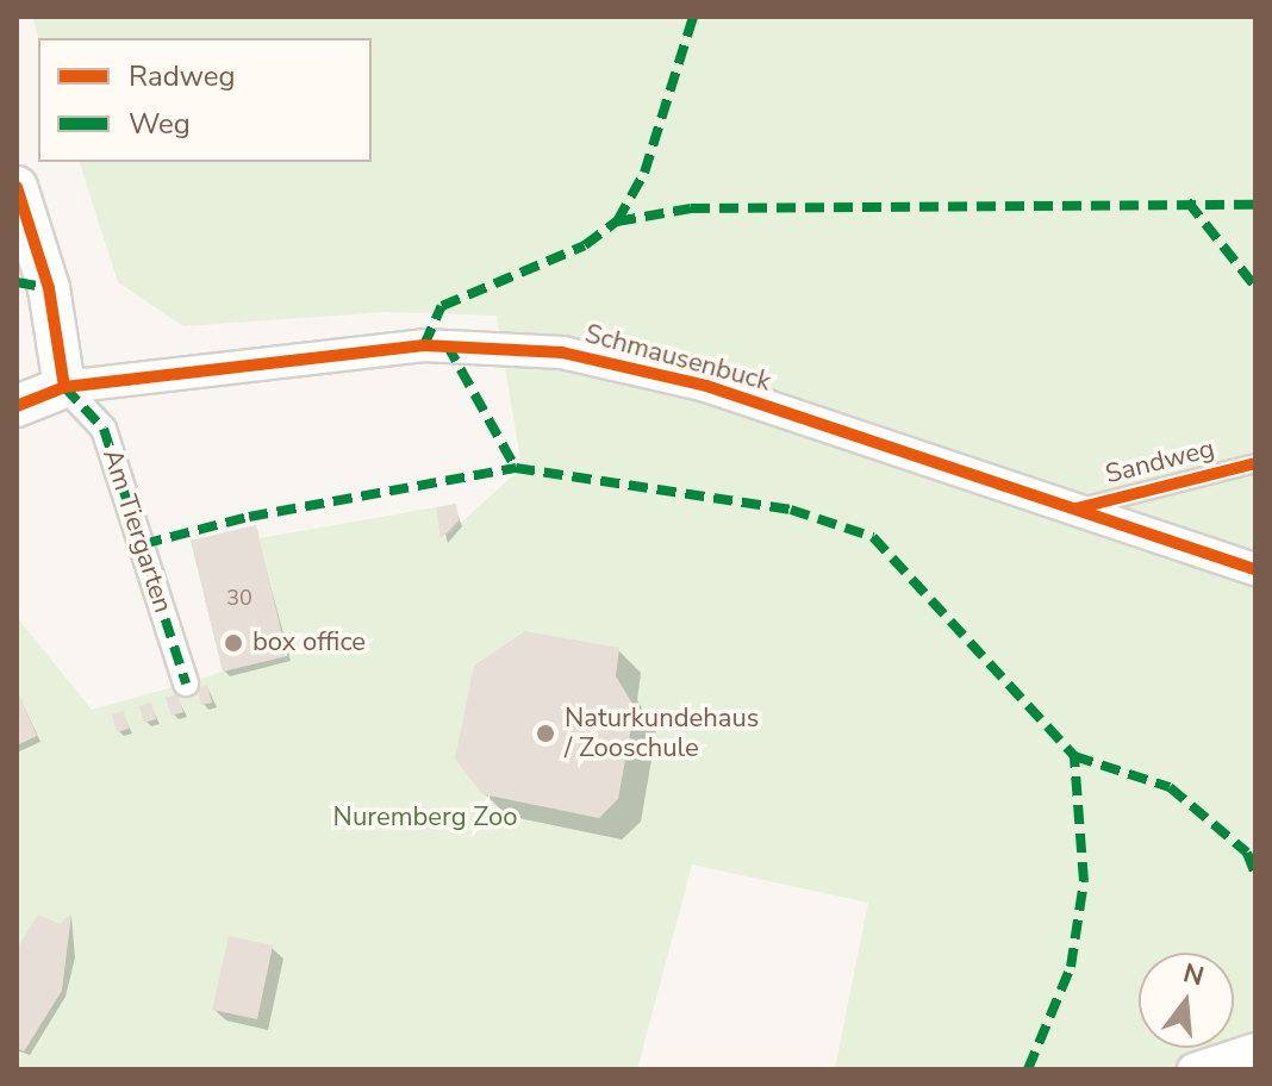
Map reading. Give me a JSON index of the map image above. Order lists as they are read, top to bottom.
{
  "streets": {
    "street": ["Schmausenbuck", "Am Tiergarten"],
    "lane": ["Sandweg"]
  },
  "crossings": [
    ["Schmausenbuck", "Sandweg"],
    ["Schmausenbuck", "Am Tiergarten"]
  ],
  "parks": ["Nuremberg Zoo"],
  "places": ["box office", "Naturkundehaus / Zooschule"],
  "house_numbers": ["30"],
  "legend": ["Radweg", "Weg"],
  "north": "top"
}
